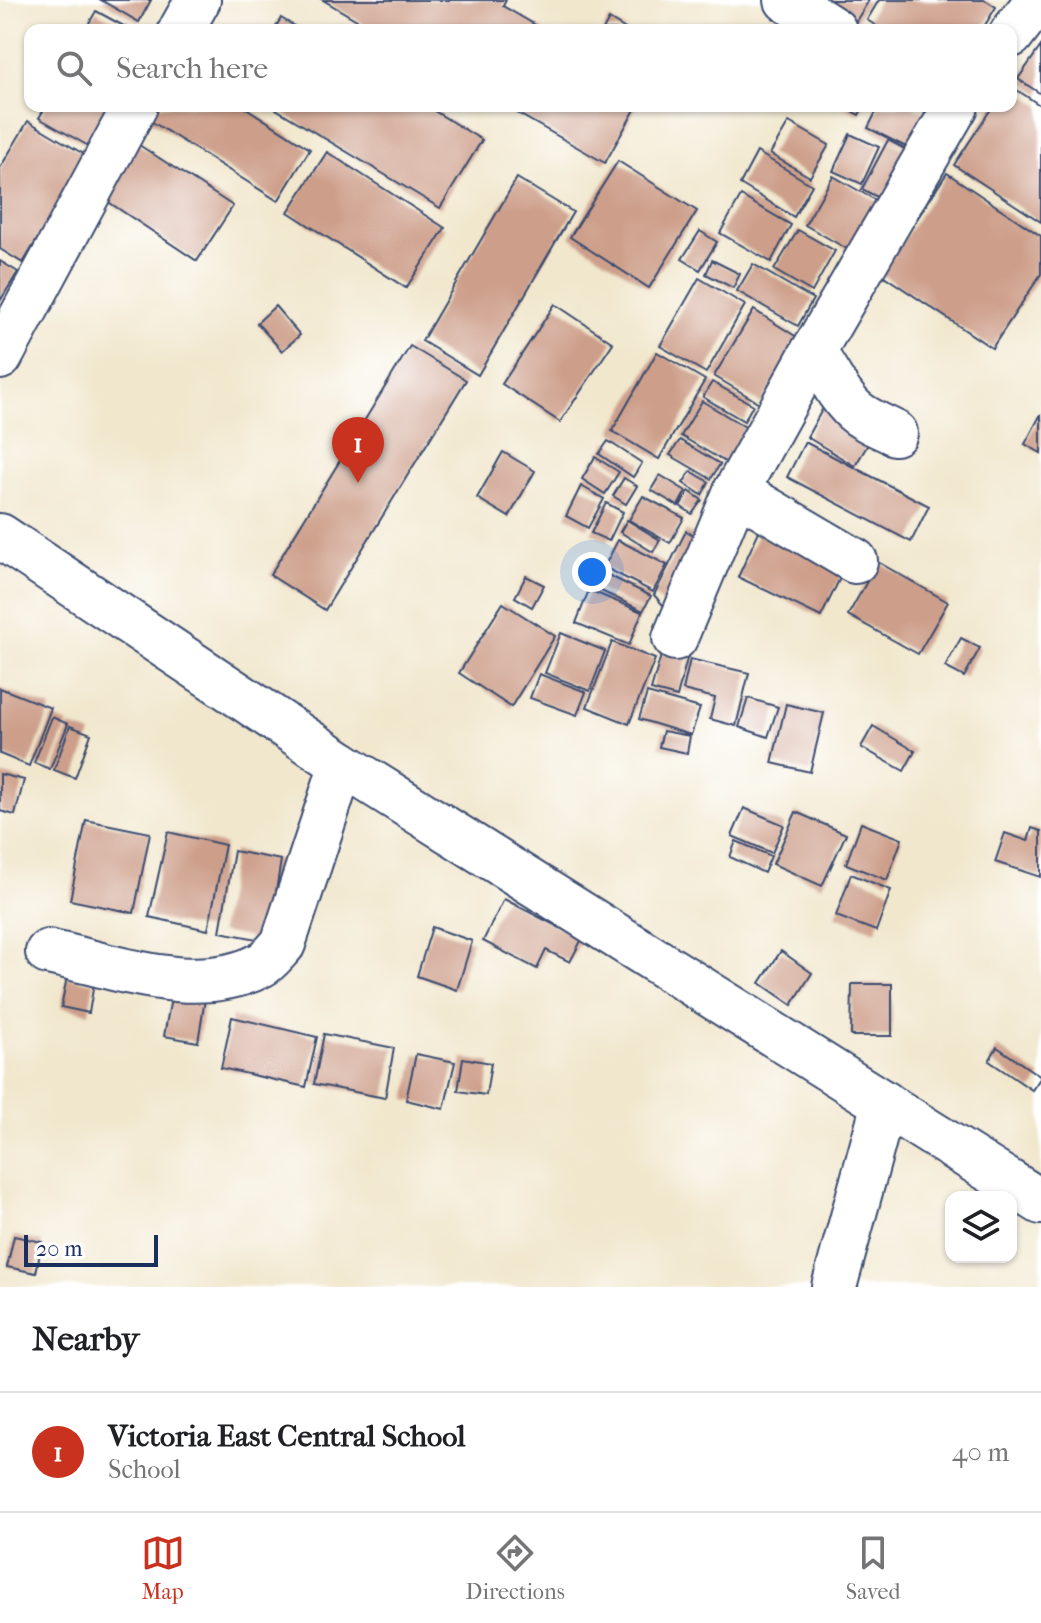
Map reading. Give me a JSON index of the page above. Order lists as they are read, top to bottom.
{
  "scale_bar": "20 m",
  "page": {
    "search": "Search here",
    "pins": "1",
    "scale": "20 m",
    "heading": "Nearby",
    "list": [
      {
        "mark": "1",
        "name": "Victoria East Central School",
        "note": "School",
        "value": "40 m"
      }
    ],
    "nav": ["Map", "Directions", "Saved"]
  }
}
